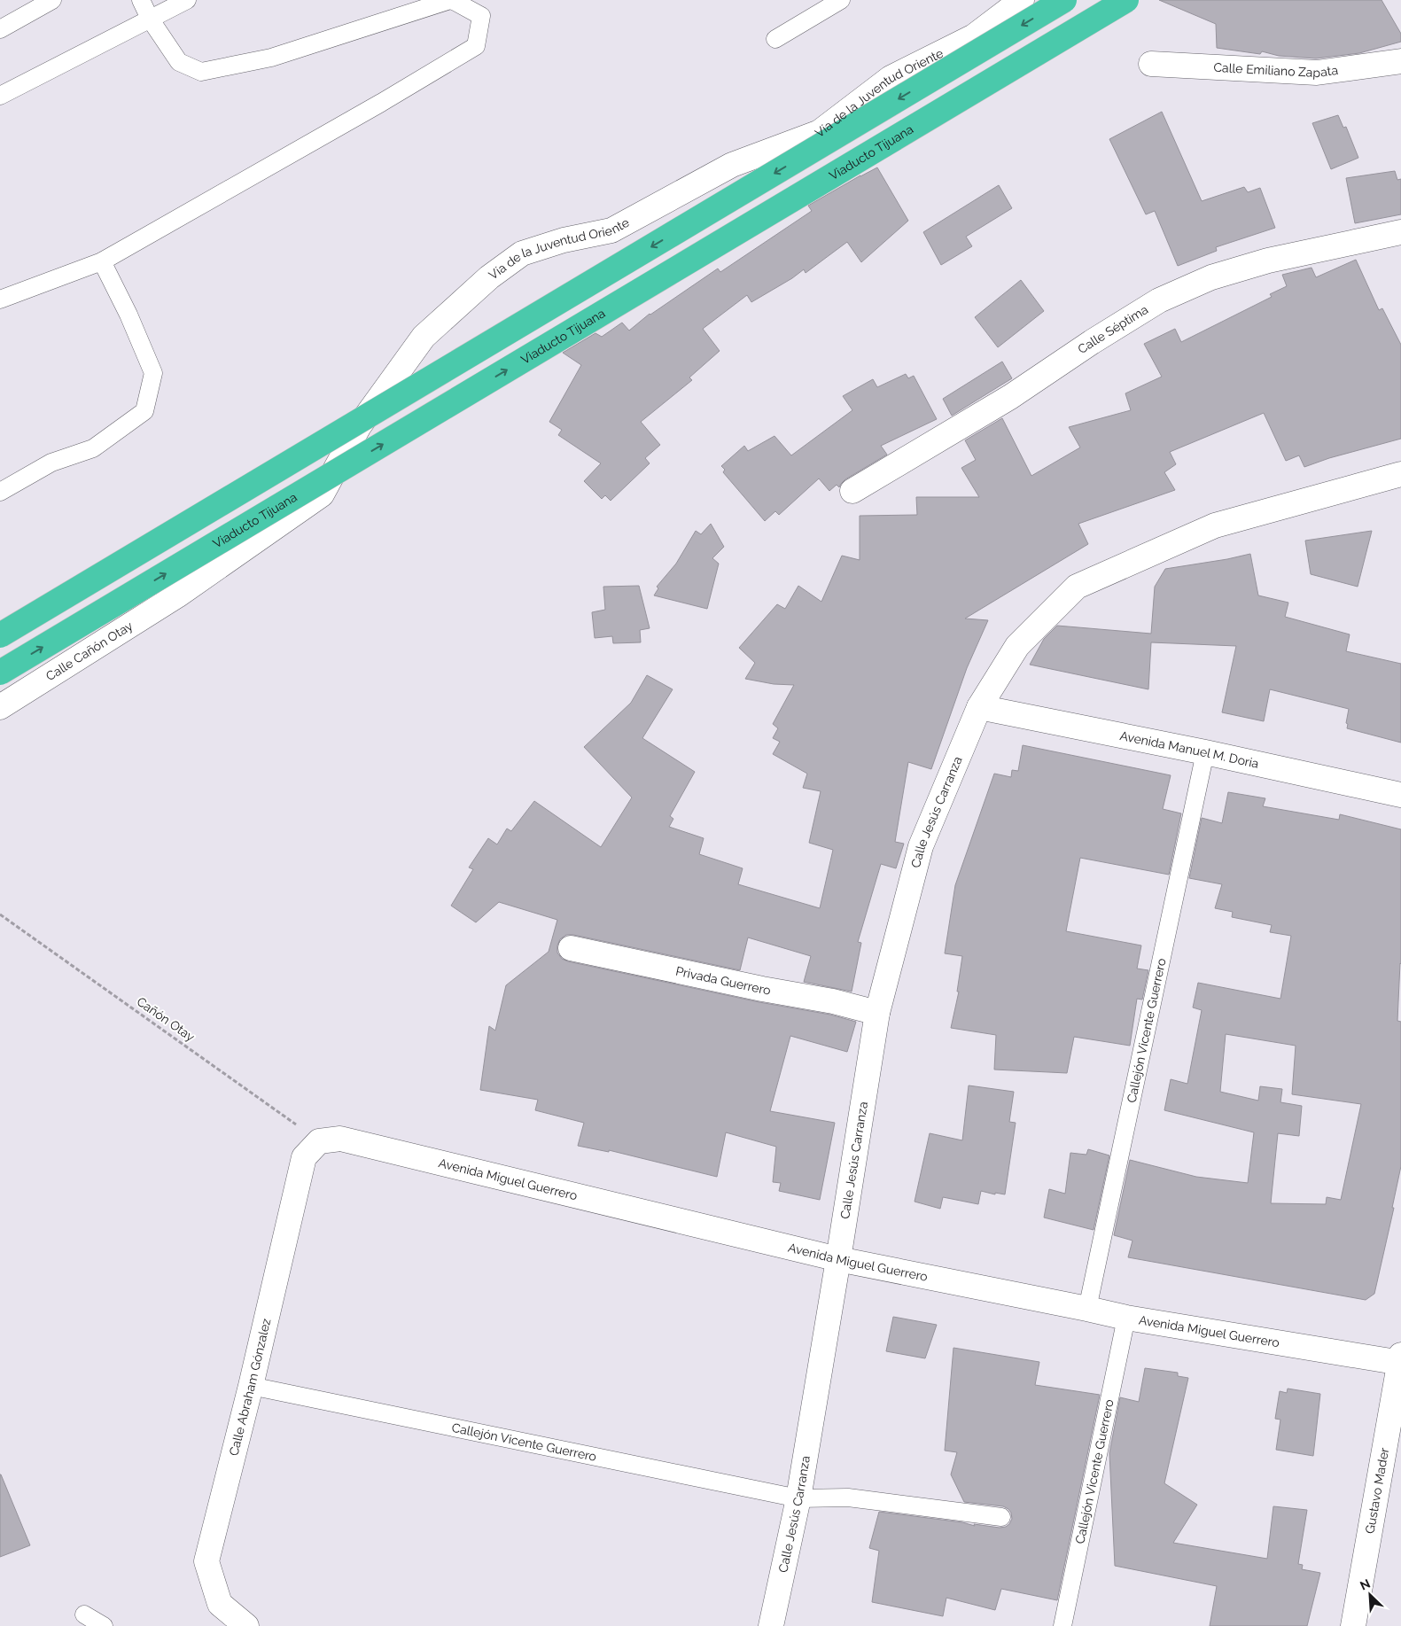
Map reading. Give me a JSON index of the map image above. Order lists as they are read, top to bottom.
{
  "streets": {
    "highway": ["Viaducto Tijuana"],
    "street": [
      "Calle Emiliano Zapata",
      "Vía de la Juventud Oriente",
      "Calle Séptima",
      "Calle Cañón Otay",
      "Avenida Manuel M. Doria",
      "Calle Jesús Carranza",
      "Privada Guerrero",
      "Avenida Miguel Guerrero",
      "Calle Abraham Gónzalez",
      "Gustavo Mader"
    ],
    "lane": ["Callejón Vicente Guerrero"],
    "path": ["Cañón Otay"]
  },
  "crossings": [
    ["Vía de la Juventud Oriente", "Calle Cañón Otay"],
    ["Avenida Manuel M. Doria", "Calle Jesús Carranza"],
    ["Avenida Manuel M. Doria", "Callejón Vicente Guerrero"],
    ["Calle Jesús Carranza", "Privada Guerrero"],
    ["Calle Jesús Carranza", "Callejón Vicente Guerrero"],
    ["Calle Jesús Carranza", "Avenida Miguel Guerrero"],
    ["Cañón Otay", "Avenida Miguel Guerrero"],
    ["Cañón Otay", "Calle Abraham Gónzalez"],
    ["Callejón Vicente Guerrero", "Avenida Miguel Guerrero"],
    ["Callejón Vicente Guerrero", "Calle Abraham Gónzalez"],
    ["Avenida Miguel Guerrero", "Calle Abraham Gónzalez"],
    ["Avenida Miguel Guerrero", "Gustavo Mader"]
  ],
  "north": "top left"
}
